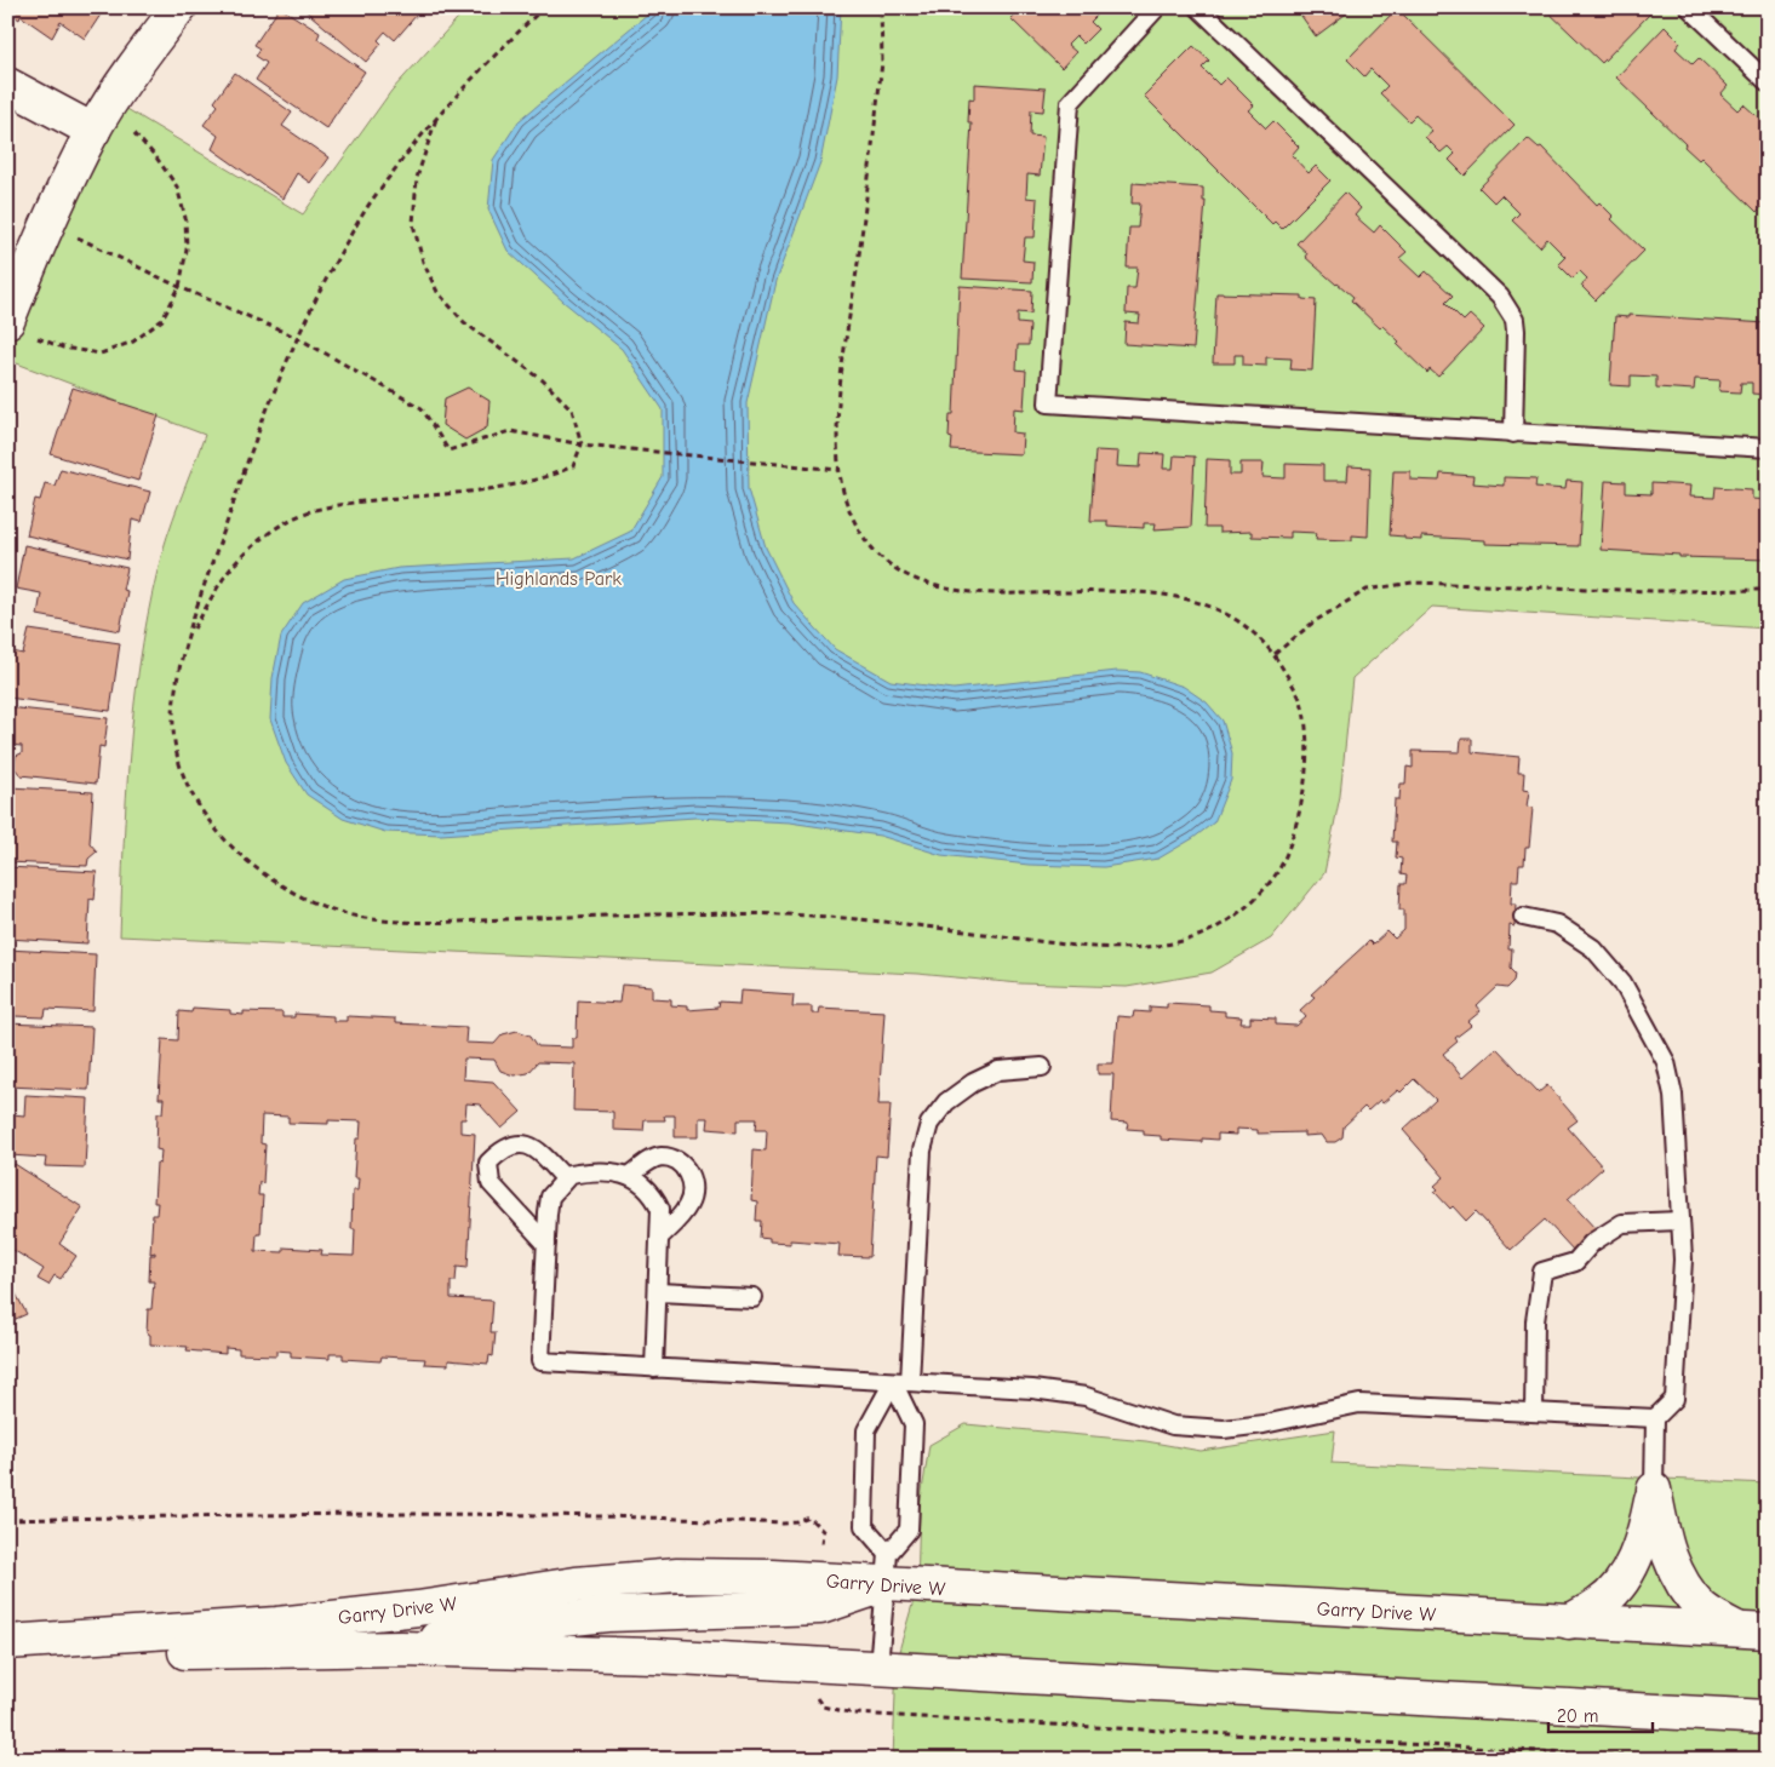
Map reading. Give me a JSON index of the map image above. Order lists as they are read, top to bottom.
{
  "streets": {
    "main road": ["Garry Drive W"]
  },
  "parks": ["Highlands Park"],
  "scale_bar": "20 m"
}
